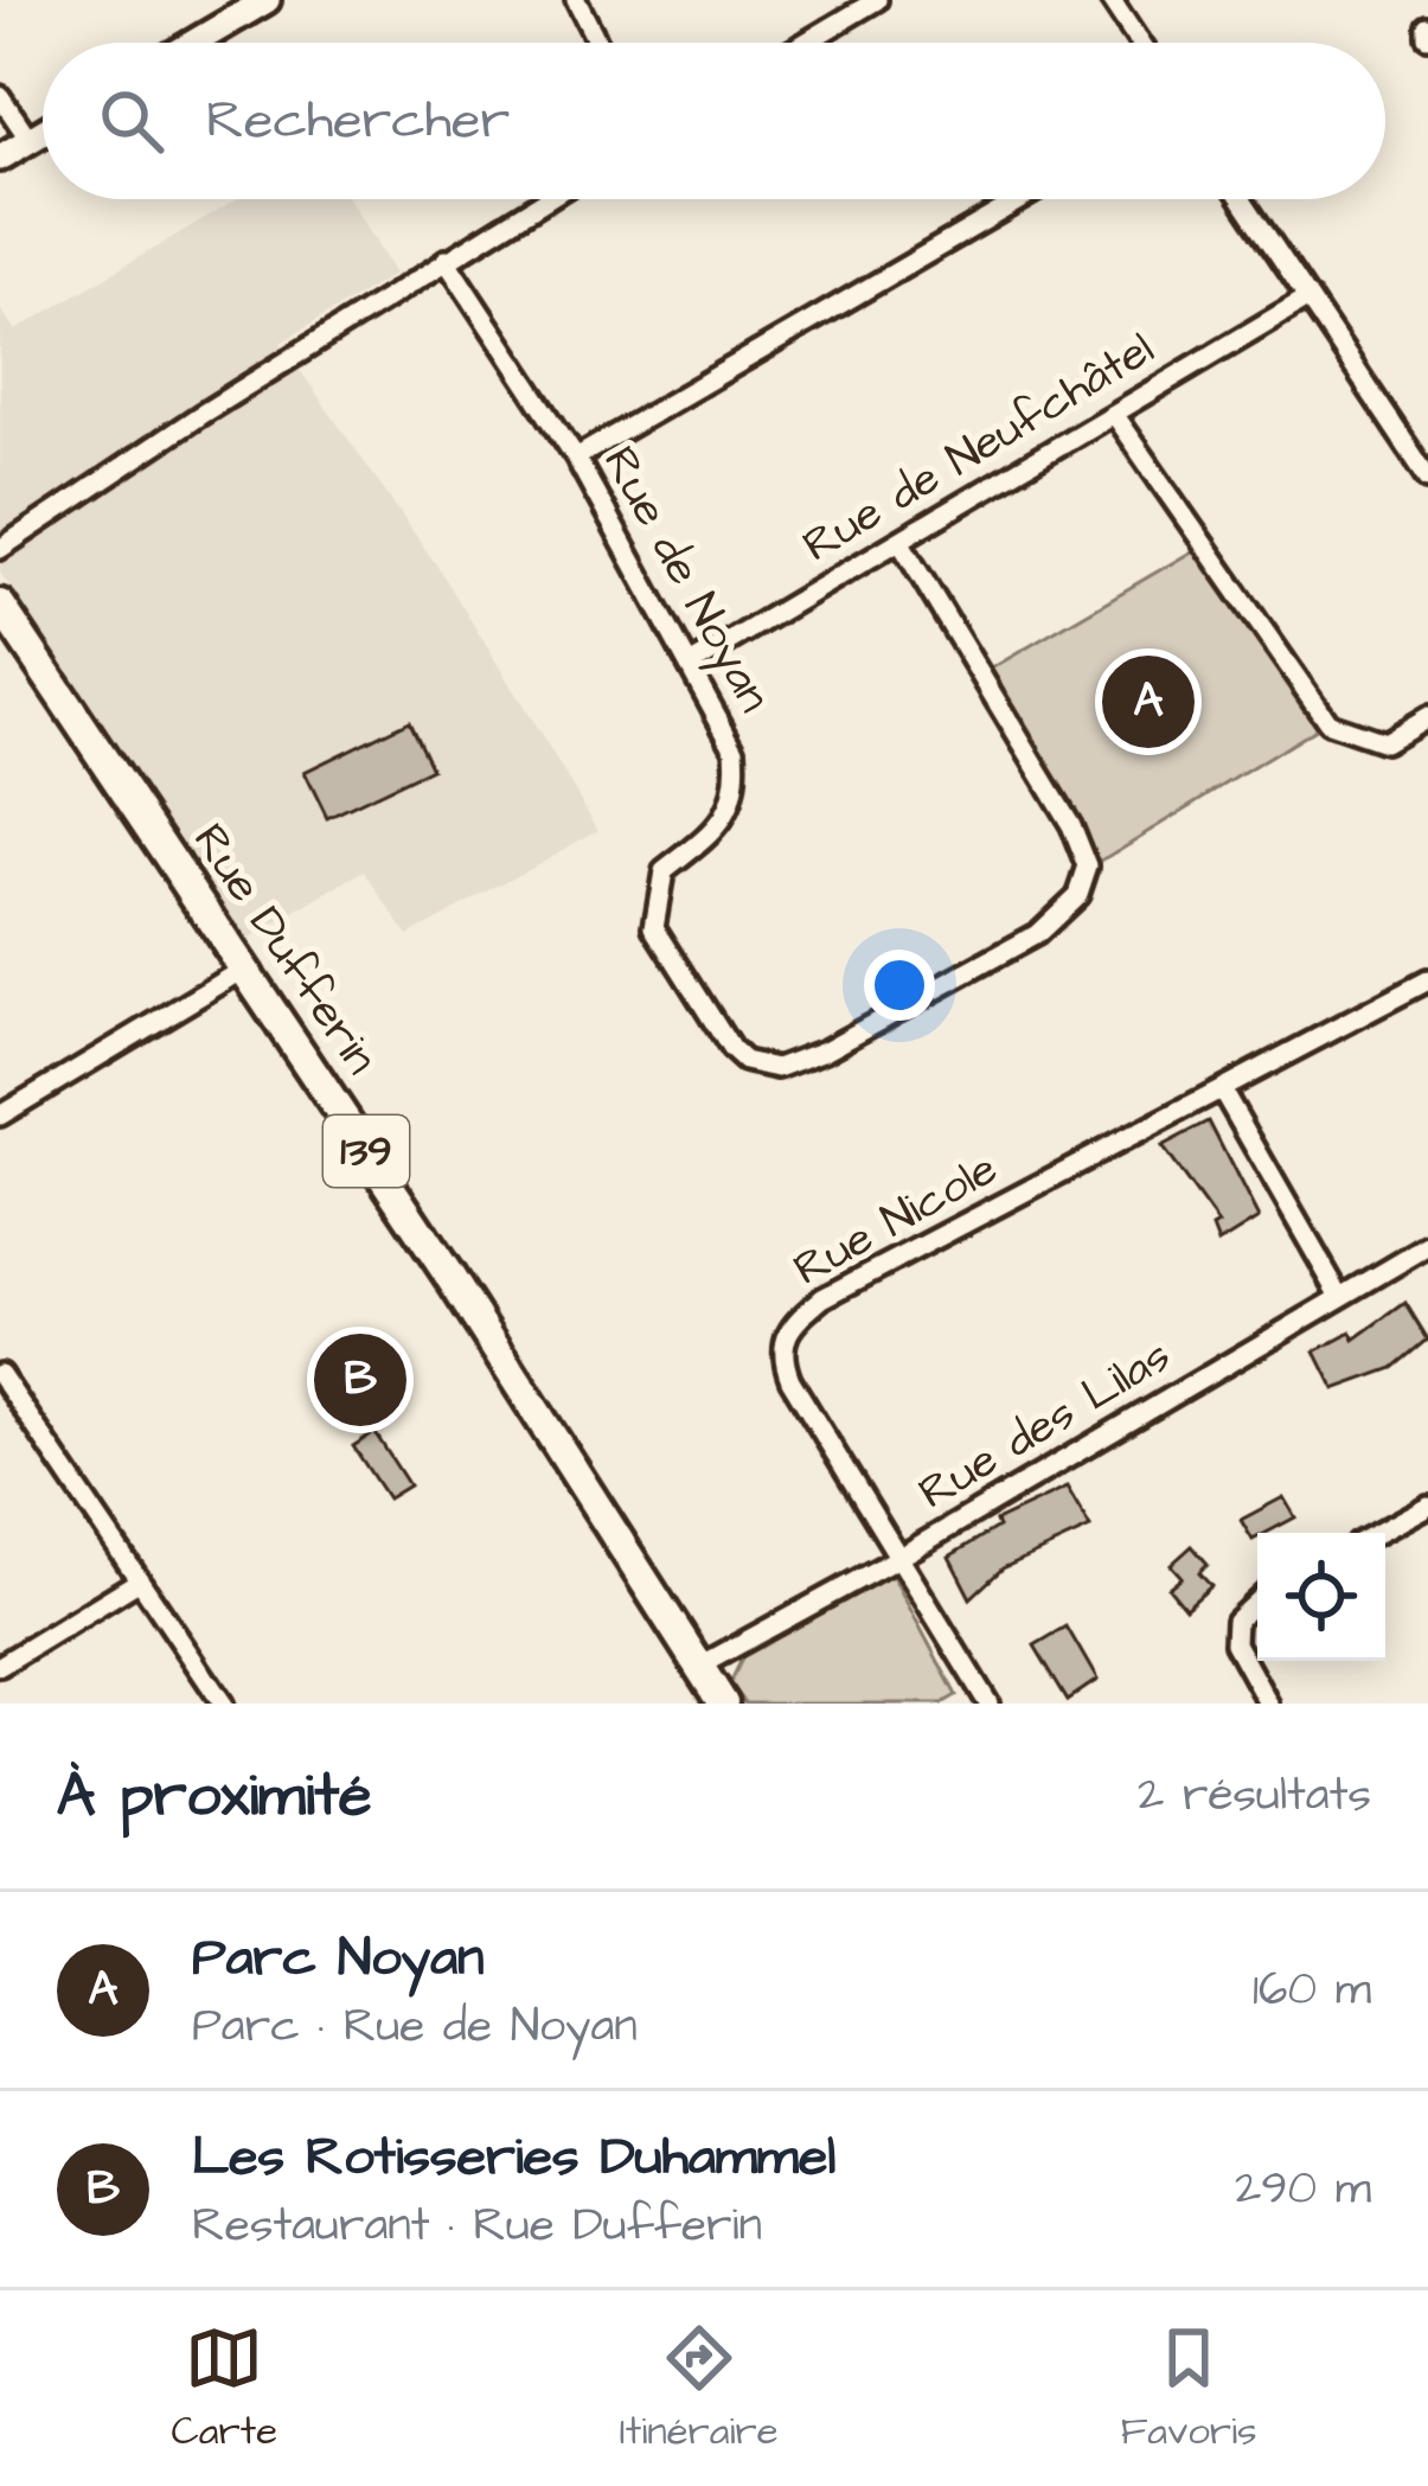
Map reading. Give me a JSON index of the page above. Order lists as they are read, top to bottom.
{
  "streets": {
    "main road": ["Rue Dufferin", "139"],
    "street": [
      "Rue de Neufchâtel",
      "Rue de Noyan",
      "Rue Nicole",
      "Rue des Lilas"
    ]
  },
  "crossings": [
    ["Rue de Neufchâtel", "Rue de Noyan"],
    ["Rue Dufferin", "Rue des Lilas"],
    ["Rue Nicole", "Rue des Lilas"]
  ],
  "page": {
    "search": "Rechercher",
    "pins": ["A", "B"],
    "heading": ["À proximité", "2 résultats"],
    "list": [
      {
        "mark": "A",
        "name": "Parc Noyan",
        "note": "Parc · Rue de Noyan",
        "value": "160 m"
      },
      {
        "mark": "B",
        "name": "Les Rotisseries Duhammel",
        "note": "Restaurant · Rue Dufferin",
        "value": "290 m"
      }
    ],
    "nav": ["Carte", "Itinéraire", "Favoris"]
  }
}
